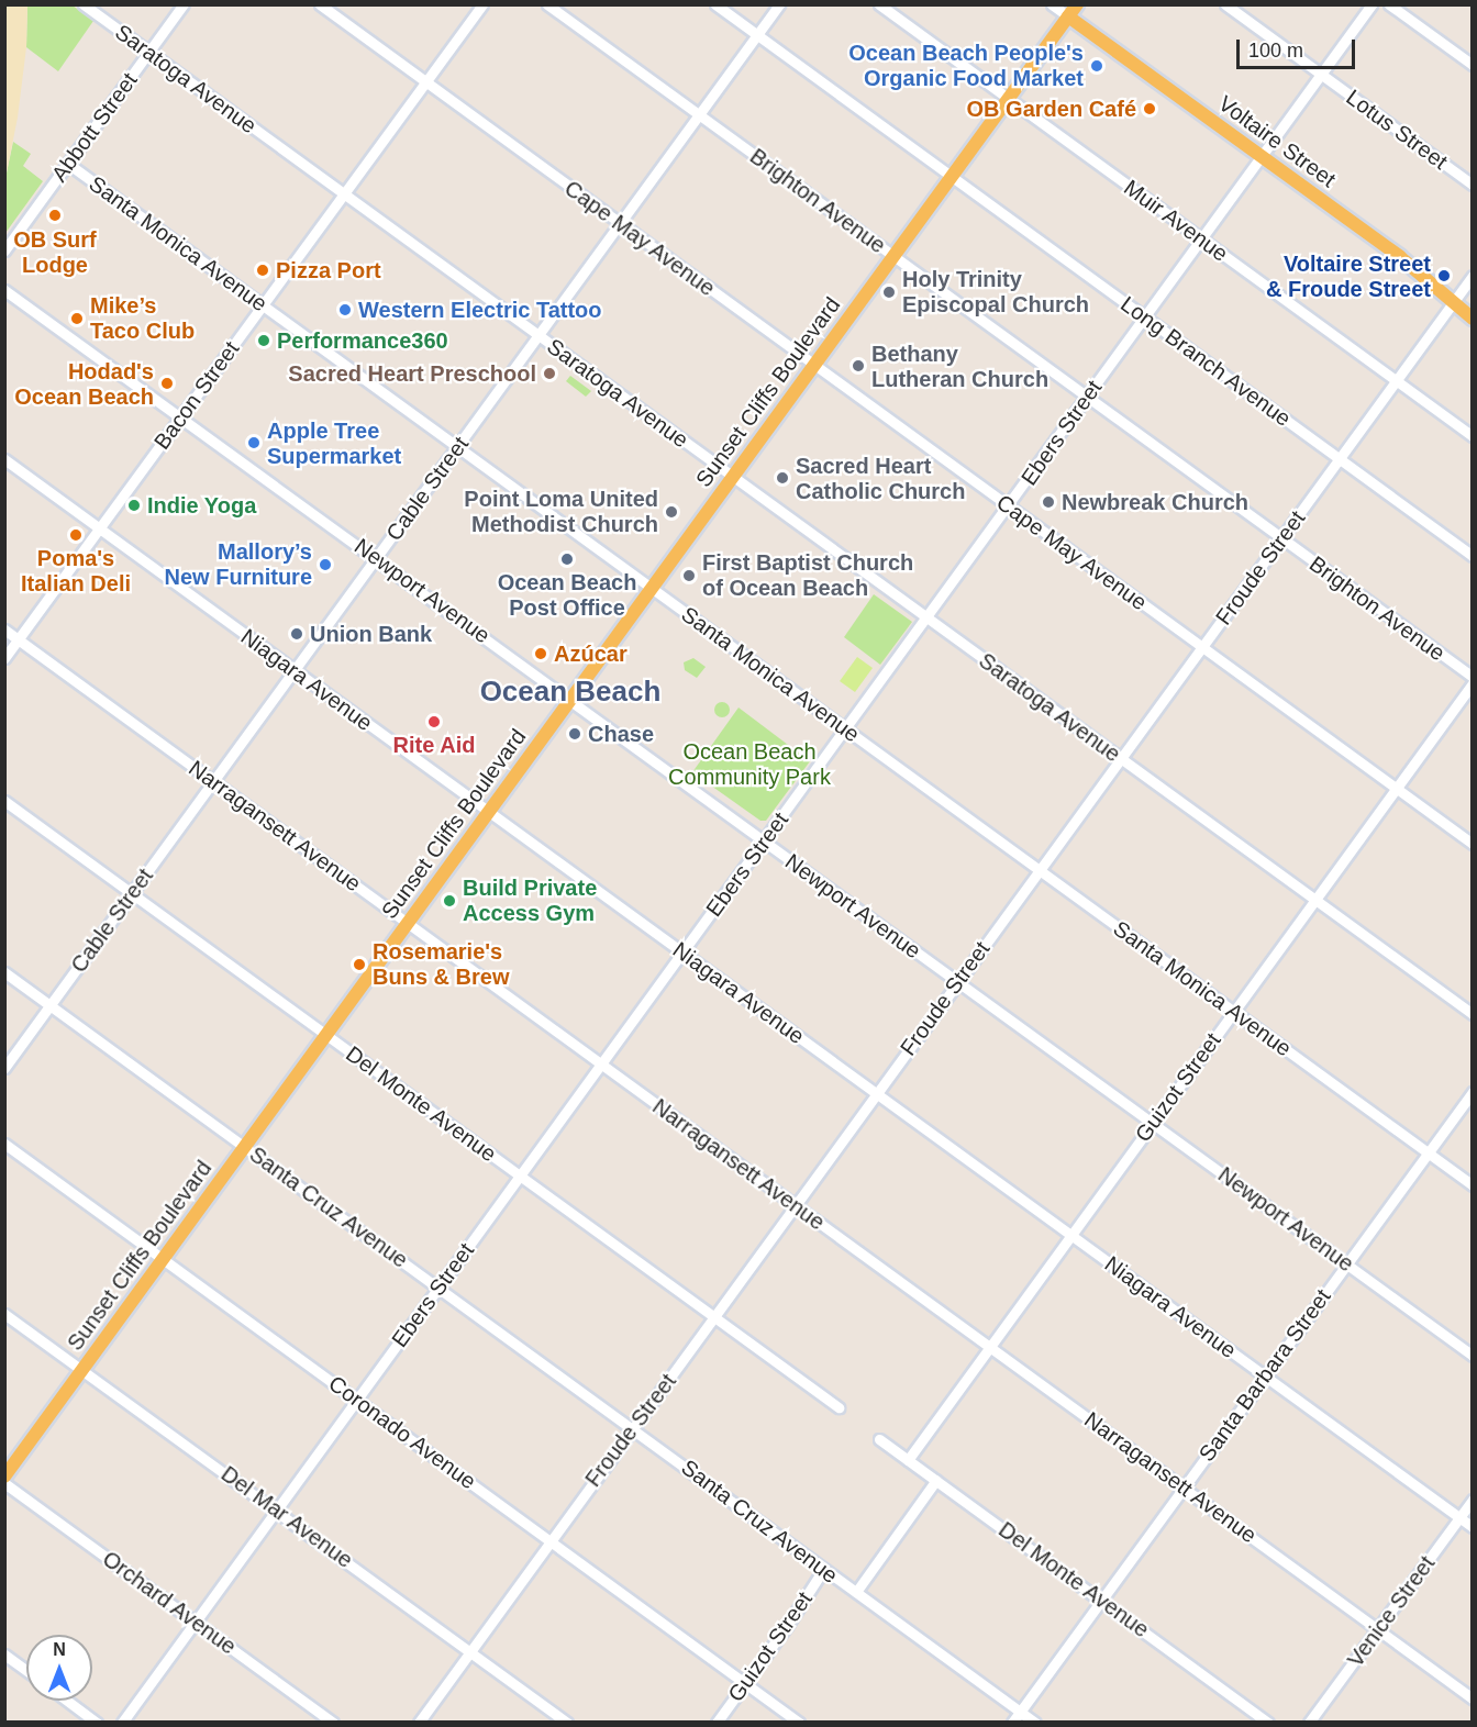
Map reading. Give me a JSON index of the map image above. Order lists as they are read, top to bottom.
{
  "streets": {
    "main road": ["Voltaire Street", "Sunset Cliffs Boulevard"],
    "street": [
      "Saratoga Avenue",
      "Abbott Street",
      "Lotus Street",
      "Brighton Avenue",
      "Muir Avenue",
      "Cape May Avenue",
      "Santa Monica Avenue",
      "Long Branch Avenue",
      "Bacon Street",
      "Ebers Street",
      "Cable Street",
      "Froude Street",
      "Newport Avenue",
      "Niagara Avenue",
      "Narragansett Avenue",
      "Guizot Street",
      "Del Monte Avenue",
      "Santa Cruz Avenue",
      "Santa Barbara Street",
      "Coronado Avenue",
      "Del Mar Avenue",
      "Orchard Avenue",
      "Venice Street"
    ]
  },
  "crossings": [
    ["Saratoga Avenue", "Abbott Street"],
    ["Saratoga Avenue", "Sunset Cliffs Boulevard"],
    ["Saratoga Avenue", "Bacon Street"],
    ["Saratoga Avenue", "Ebers Street"],
    ["Saratoga Avenue", "Cable Street"],
    ["Saratoga Avenue", "Froude Street"],
    ["Saratoga Avenue", "Guizot Street"],
    ["Abbott Street", "Santa Monica Avenue"],
    ["Lotus Street", "Ebers Street"],
    ["Voltaire Street", "Sunset Cliffs Boulevard"],
    ["Voltaire Street", "Ebers Street"],
    ["Voltaire Street", "Froude Street"],
    ["Brighton Avenue", "Sunset Cliffs Boulevard"],
    ["Brighton Avenue", "Ebers Street"],
    ["Brighton Avenue", "Cable Street"],
    ["Brighton Avenue", "Froude Street"],
    ["Muir Avenue", "Sunset Cliffs Boulevard"],
    ["Muir Avenue", "Ebers Street"],
    ["Muir Avenue", "Froude Street"],
    ["Cape May Avenue", "Sunset Cliffs Boulevard"],
    ["Cape May Avenue", "Bacon Street"],
    ["Cape May Avenue", "Ebers Street"],
    ["Cape May Avenue", "Cable Street"],
    ["Cape May Avenue", "Froude Street"],
    ["Cape May Avenue", "Guizot Street"],
    ["Santa Monica Avenue", "Sunset Cliffs Boulevard"],
    ["Santa Monica Avenue", "Bacon Street"],
    ["Santa Monica Avenue", "Ebers Street"],
    ["Santa Monica Avenue", "Cable Street"],
    ["Santa Monica Avenue", "Froude Street"],
    ["Santa Monica Avenue", "Guizot Street"],
    ["Santa Monica Avenue", "Santa Barbara Street"],
    ["Long Branch Avenue", "Sunset Cliffs Boulevard"],
    ["Long Branch Avenue", "Ebers Street"],
    ["Long Branch Avenue", "Cable Street"],
    ["Long Branch Avenue", "Froude Street"],
    ["Sunset Cliffs Boulevard", "Newport Avenue"],
    ["Sunset Cliffs Boulevard", "Niagara Avenue"],
    ["Sunset Cliffs Boulevard", "Narragansett Avenue"],
    ["Sunset Cliffs Boulevard", "Del Monte Avenue"],
    ["Sunset Cliffs Boulevard", "Santa Cruz Avenue"],
    ["Sunset Cliffs Boulevard", "Coronado Avenue"],
    ["Sunset Cliffs Boulevard", "Del Mar Avenue"],
    ["Bacon Street", "Newport Avenue"],
    ["Bacon Street", "Niagara Avenue"],
    ["Bacon Street", "Narragansett Avenue"],
    ["Ebers Street", "Newport Avenue"],
    ["Ebers Street", "Niagara Avenue"],
    ["Ebers Street", "Narragansett Avenue"],
    ["Ebers Street", "Del Monte Avenue"],
    ["Ebers Street", "Santa Cruz Avenue"],
    ["Ebers Street", "Coronado Avenue"],
    ["Ebers Street", "Del Mar Avenue"],
    ["Ebers Street", "Orchard Avenue"],
    ["Cable Street", "Newport Avenue"],
    ["Cable Street", "Niagara Avenue"],
    ["Cable Street", "Narragansett Avenue"],
    ["Cable Street", "Del Monte Avenue"],
    ["Cable Street", "Santa Cruz Avenue"],
    ["Froude Street", "Newport Avenue"],
    ["Froude Street", "Niagara Avenue"],
    ["Froude Street", "Narragansett Avenue"],
    ["Froude Street", "Del Monte Avenue"],
    ["Froude Street", "Santa Cruz Avenue"],
    ["Froude Street", "Coronado Avenue"],
    ["Froude Street", "Del Mar Avenue"],
    ["Newport Avenue", "Guizot Street"],
    ["Newport Avenue", "Santa Barbara Street"],
    ["Niagara Avenue", "Guizot Street"],
    ["Niagara Avenue", "Santa Barbara Street"],
    ["Niagara Avenue", "Venice Street"],
    ["Narragansett Avenue", "Guizot Street"],
    ["Narragansett Avenue", "Santa Barbara Street"],
    ["Narragansett Avenue", "Venice Street"],
    ["Guizot Street", "Del Monte Avenue"],
    ["Guizot Street", "Santa Cruz Avenue"],
    ["Guizot Street", "Coronado Avenue"],
    ["Del Monte Avenue", "Santa Barbara Street"],
    ["Santa Cruz Avenue", "Santa Barbara Street"]
  ],
  "districts": ["Ocean Beach"],
  "parks": ["Ocean Beach Community Park"],
  "places": [
    "Ocean Beach People's Organic Food Market",
    "OB Garden Café",
    "OB Surf Lodge",
    "Pizza Port",
    "Voltaire Street & Froude Street",
    "Holy Trinity Episcopal Church",
    "Western Electric Tattoo",
    "Mike’s Taco Club",
    "Performance360",
    "Bethany Lutheran Church",
    "Sacred Heart Preschool",
    "Hodad's Ocean Beach",
    "Apple Tree Supermarket",
    "Sacred Heart Catholic Church",
    "Newbreak Church",
    "Indie Yoga",
    "Point Loma United Methodist Church",
    "Poma's Italian Deli",
    "Ocean Beach Post Office",
    "Mallory’s New Furniture",
    "First Baptist Church of Ocean Beach",
    "Union Bank",
    "Azúcar",
    "Rite Aid",
    "Chase",
    "Build Private Access Gym",
    "Rosemarie's Buns & Brew"
  ],
  "scale_bar": "100 m",
  "north": "top"
}
